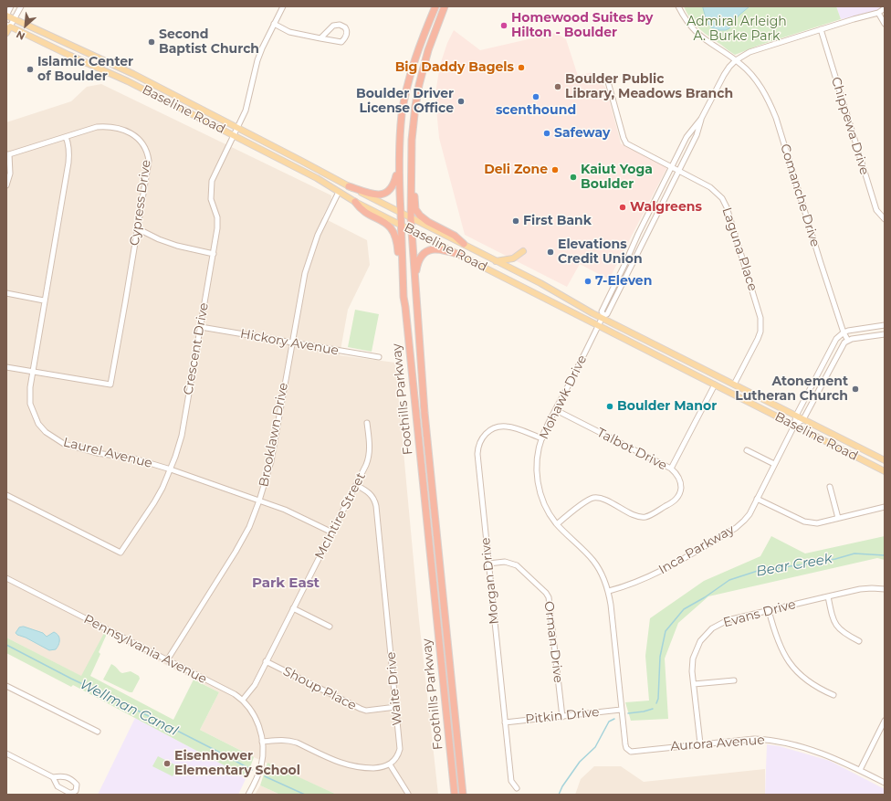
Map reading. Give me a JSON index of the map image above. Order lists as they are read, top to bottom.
{
  "streets": {
    "highway": ["Foothills Parkway"],
    "main road": ["Baseline Road"],
    "street": [
      "Chippewa Drive",
      "Comanche Drive",
      "Cypress Drive",
      "Laguna Place",
      "Hickory Avenue",
      "Crescent Drive",
      "Mohawk Drive",
      "Brooklawn Drive",
      "Talbot Drive",
      "Laurel Avenue",
      "McIntire Street",
      "Inca Parkway",
      "Morgan Drive",
      "Evans Drive",
      "Orman Drive",
      "Pennsylvania Avenue",
      "Shoup Place",
      "Waite Drive",
      "Pitkin Drive",
      "Aurora Avenue"
    ]
  },
  "crossings": [
    ["Baseline Road", "Laguna Place"],
    ["Baseline Road", "Crescent Drive"],
    ["Baseline Road", "Mohawk Drive"],
    ["Baseline Road", "Foothills Parkway"],
    ["Baseline Road", "Brooklawn Drive"],
    ["Baseline Road", "Inca Parkway"],
    ["Comanche Drive", "Inca Parkway"],
    ["Cypress Drive", "Laurel Avenue"],
    ["Hickory Avenue", "Crescent Drive"],
    ["Hickory Avenue", "Brooklawn Drive"],
    ["Crescent Drive", "Laurel Avenue"],
    ["Mohawk Drive", "Talbot Drive"],
    ["Mohawk Drive", "Inca Parkway"],
    ["Mohawk Drive", "Morgan Drive"],
    ["Mohawk Drive", "Pitkin Drive"],
    ["Mohawk Drive", "Aurora Avenue"],
    ["Brooklawn Drive", "Laurel Avenue"],
    ["Brooklawn Drive", "Pennsylvania Avenue"],
    ["Laurel Avenue", "McIntire Street"],
    ["McIntire Street", "Pennsylvania Avenue"],
    ["McIntire Street", "Shoup Place"],
    ["McIntire Street", "Waite Drive"],
    ["Morgan Drive", "Orman Drive"],
    ["Morgan Drive", "Pitkin Drive"],
    ["Evans Drive", "Aurora Avenue"],
    ["Orman Drive", "Pitkin Drive"],
    ["Shoup Place", "Waite Drive"],
    ["Pitkin Drive", "Aurora Avenue"]
  ],
  "districts": ["Park East"],
  "water": ["Bear Creek", "Wellman Canal"],
  "parks": ["Admiral Arleigh A. Burke Park"],
  "places": [
    "Homewood Suites by Hilton - Boulder",
    "Second Baptist Church",
    "Big Daddy Bagels",
    "Islamic Center of Boulder",
    "Boulder Public Library, Meadows Branch",
    "scenthound",
    "Boulder Driver License Office",
    "Safeway",
    "Deli Zone",
    "Kaiut Yoga Boulder",
    "Walgreens",
    "First Bank",
    "Elevations Credit Union",
    "7-Eleven",
    "Atonement Lutheran Church",
    "Boulder Manor",
    "Eisenhower Elementary School"
  ],
  "north": "bottom left"
}
